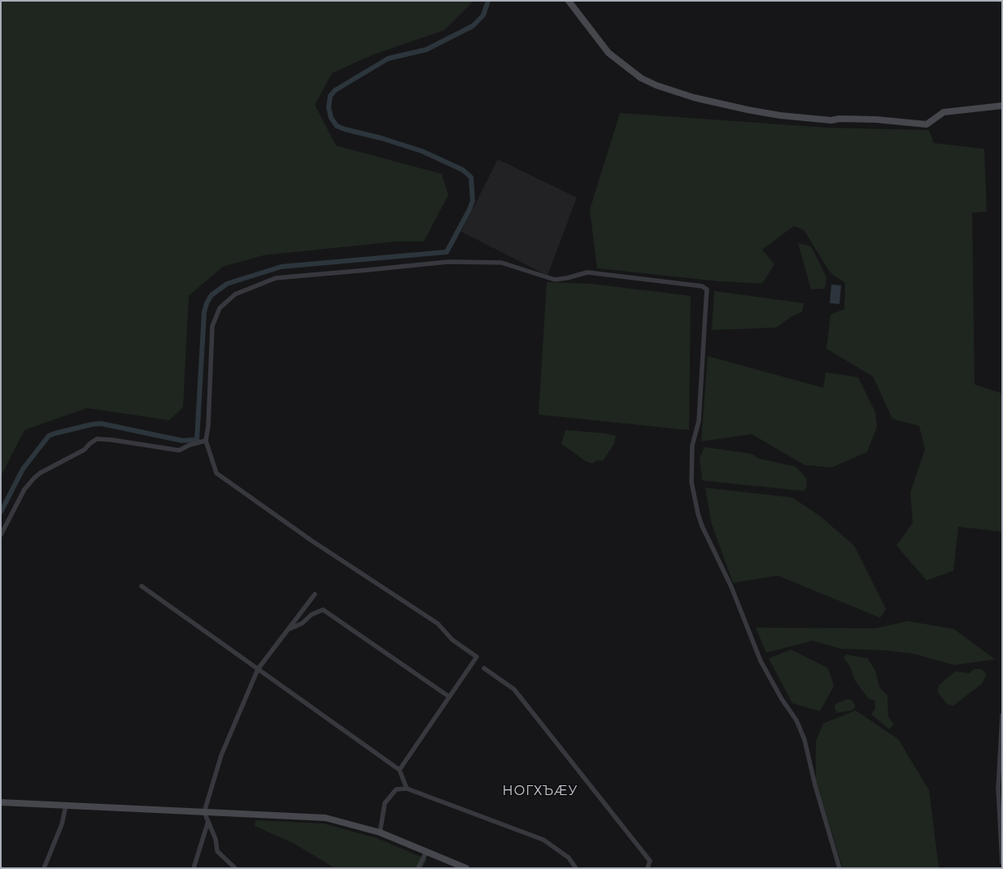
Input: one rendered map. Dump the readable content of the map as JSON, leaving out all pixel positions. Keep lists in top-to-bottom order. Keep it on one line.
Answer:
{"districts":["НОГХЪÆУ"]}
